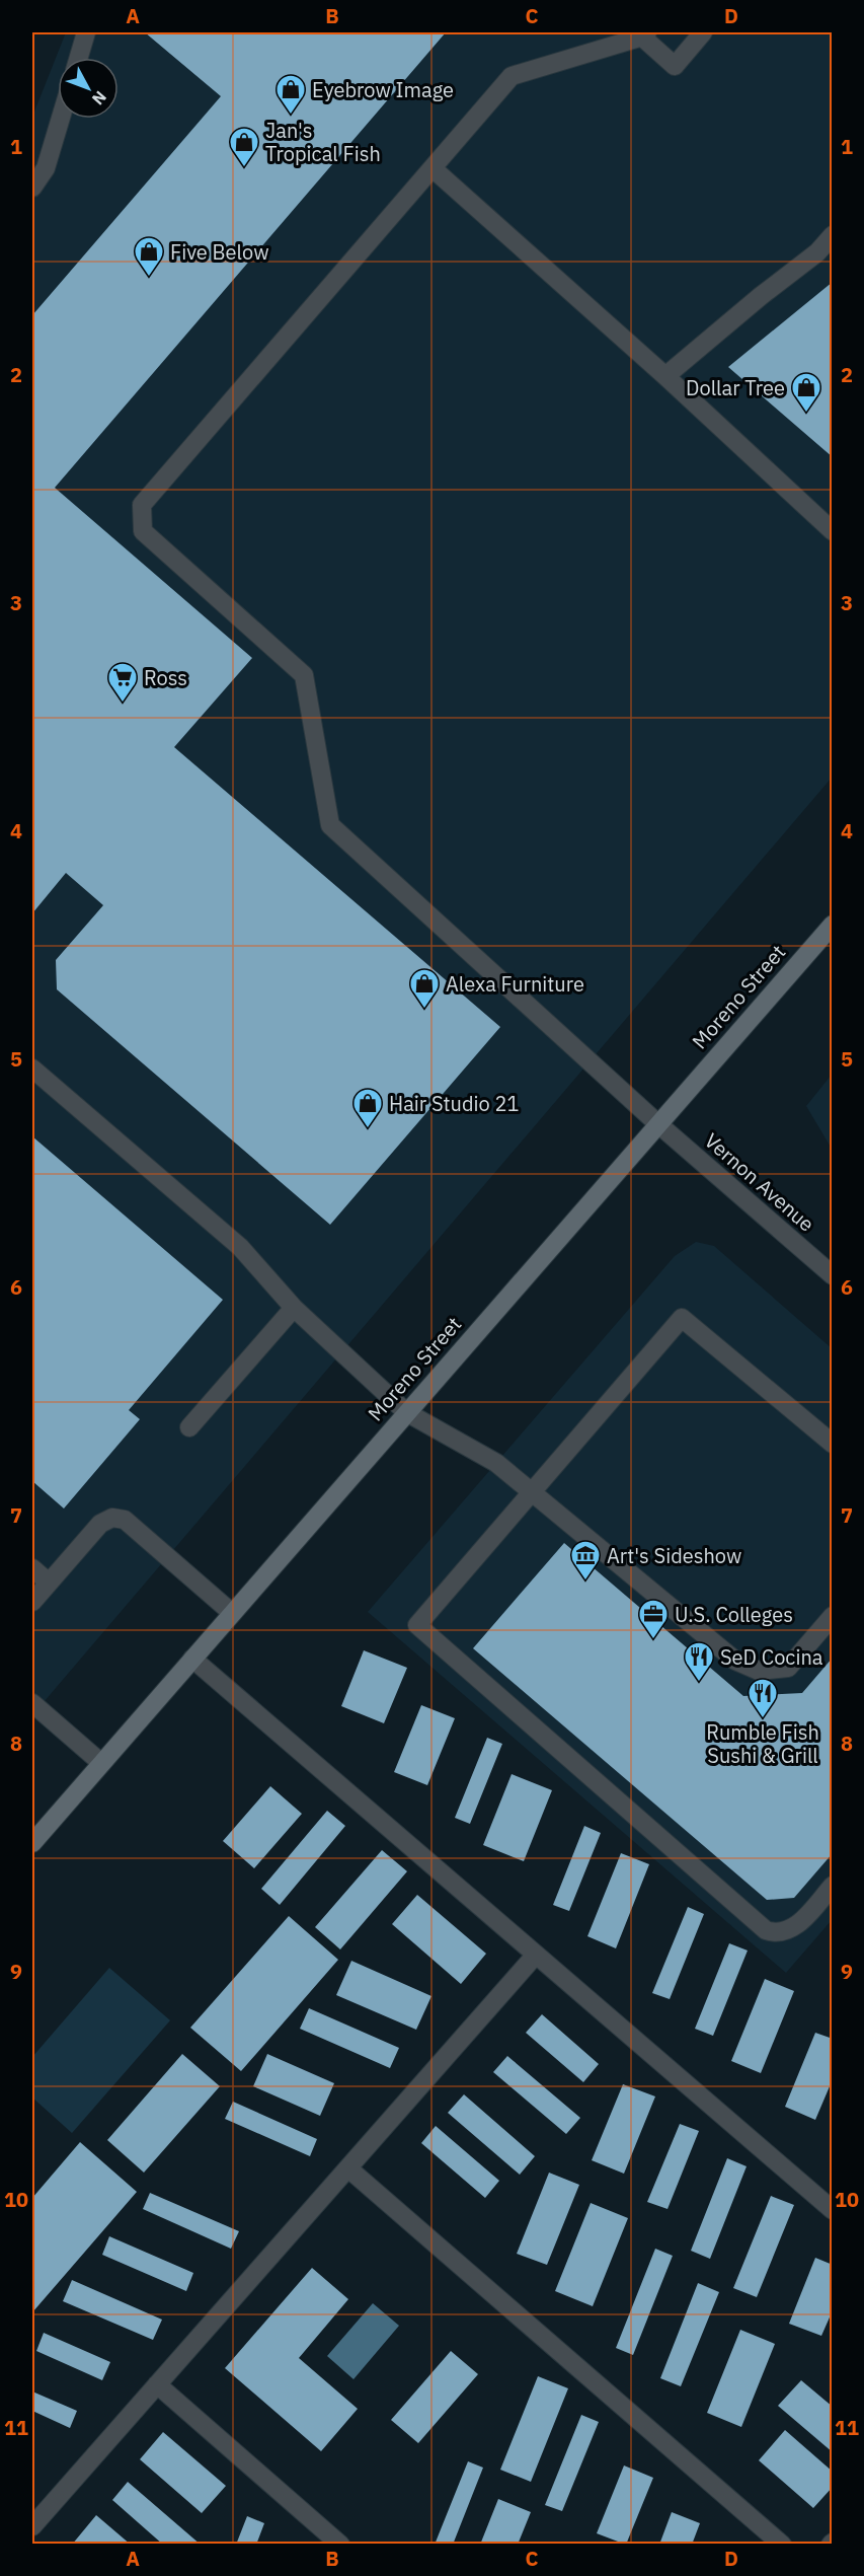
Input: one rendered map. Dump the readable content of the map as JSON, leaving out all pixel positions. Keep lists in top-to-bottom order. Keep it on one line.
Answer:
{"streets":{"street":["Moreno Street","Vernon Avenue"]},"crossings":[["Moreno Street","Vernon Avenue"]],"places":{"shop":["Eyebrow Image","Jan's Tropical Fish","Five Below","Dollar Tree","Alexa Furniture","Hair Studio 21"],"supermarket":["Ross"],"museum":["Art's Sideshow"],"office":["U.S. Colleges"],"restaurant":["SeD Cocina","Rumble Fish Sushi & Grill"]},"north":"bottom right","grid":{"columns":["A","B","C","D"],"rows":["1","2","3","4","5","6","7","8","9","10","11"]}}
